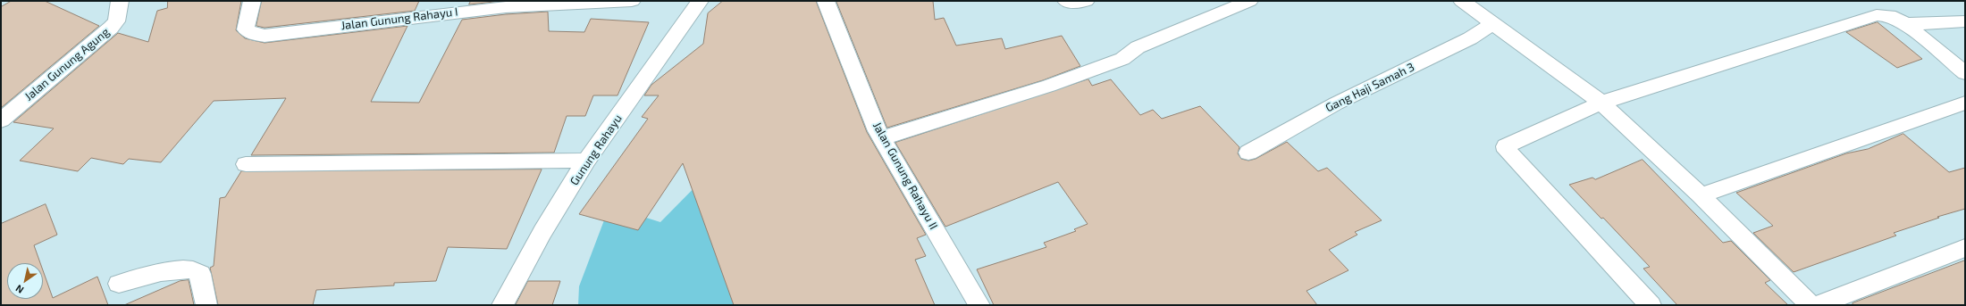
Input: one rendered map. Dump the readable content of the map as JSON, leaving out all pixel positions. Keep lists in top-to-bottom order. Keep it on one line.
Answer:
{"streets":{"street":["Jalan Gunung Rahayu I","Jalan Gunung Agung","Gang Haji Samah 3","Gunung Rahayu","Jalan Gunung Rahayu II"]},"north":"bottom left"}
